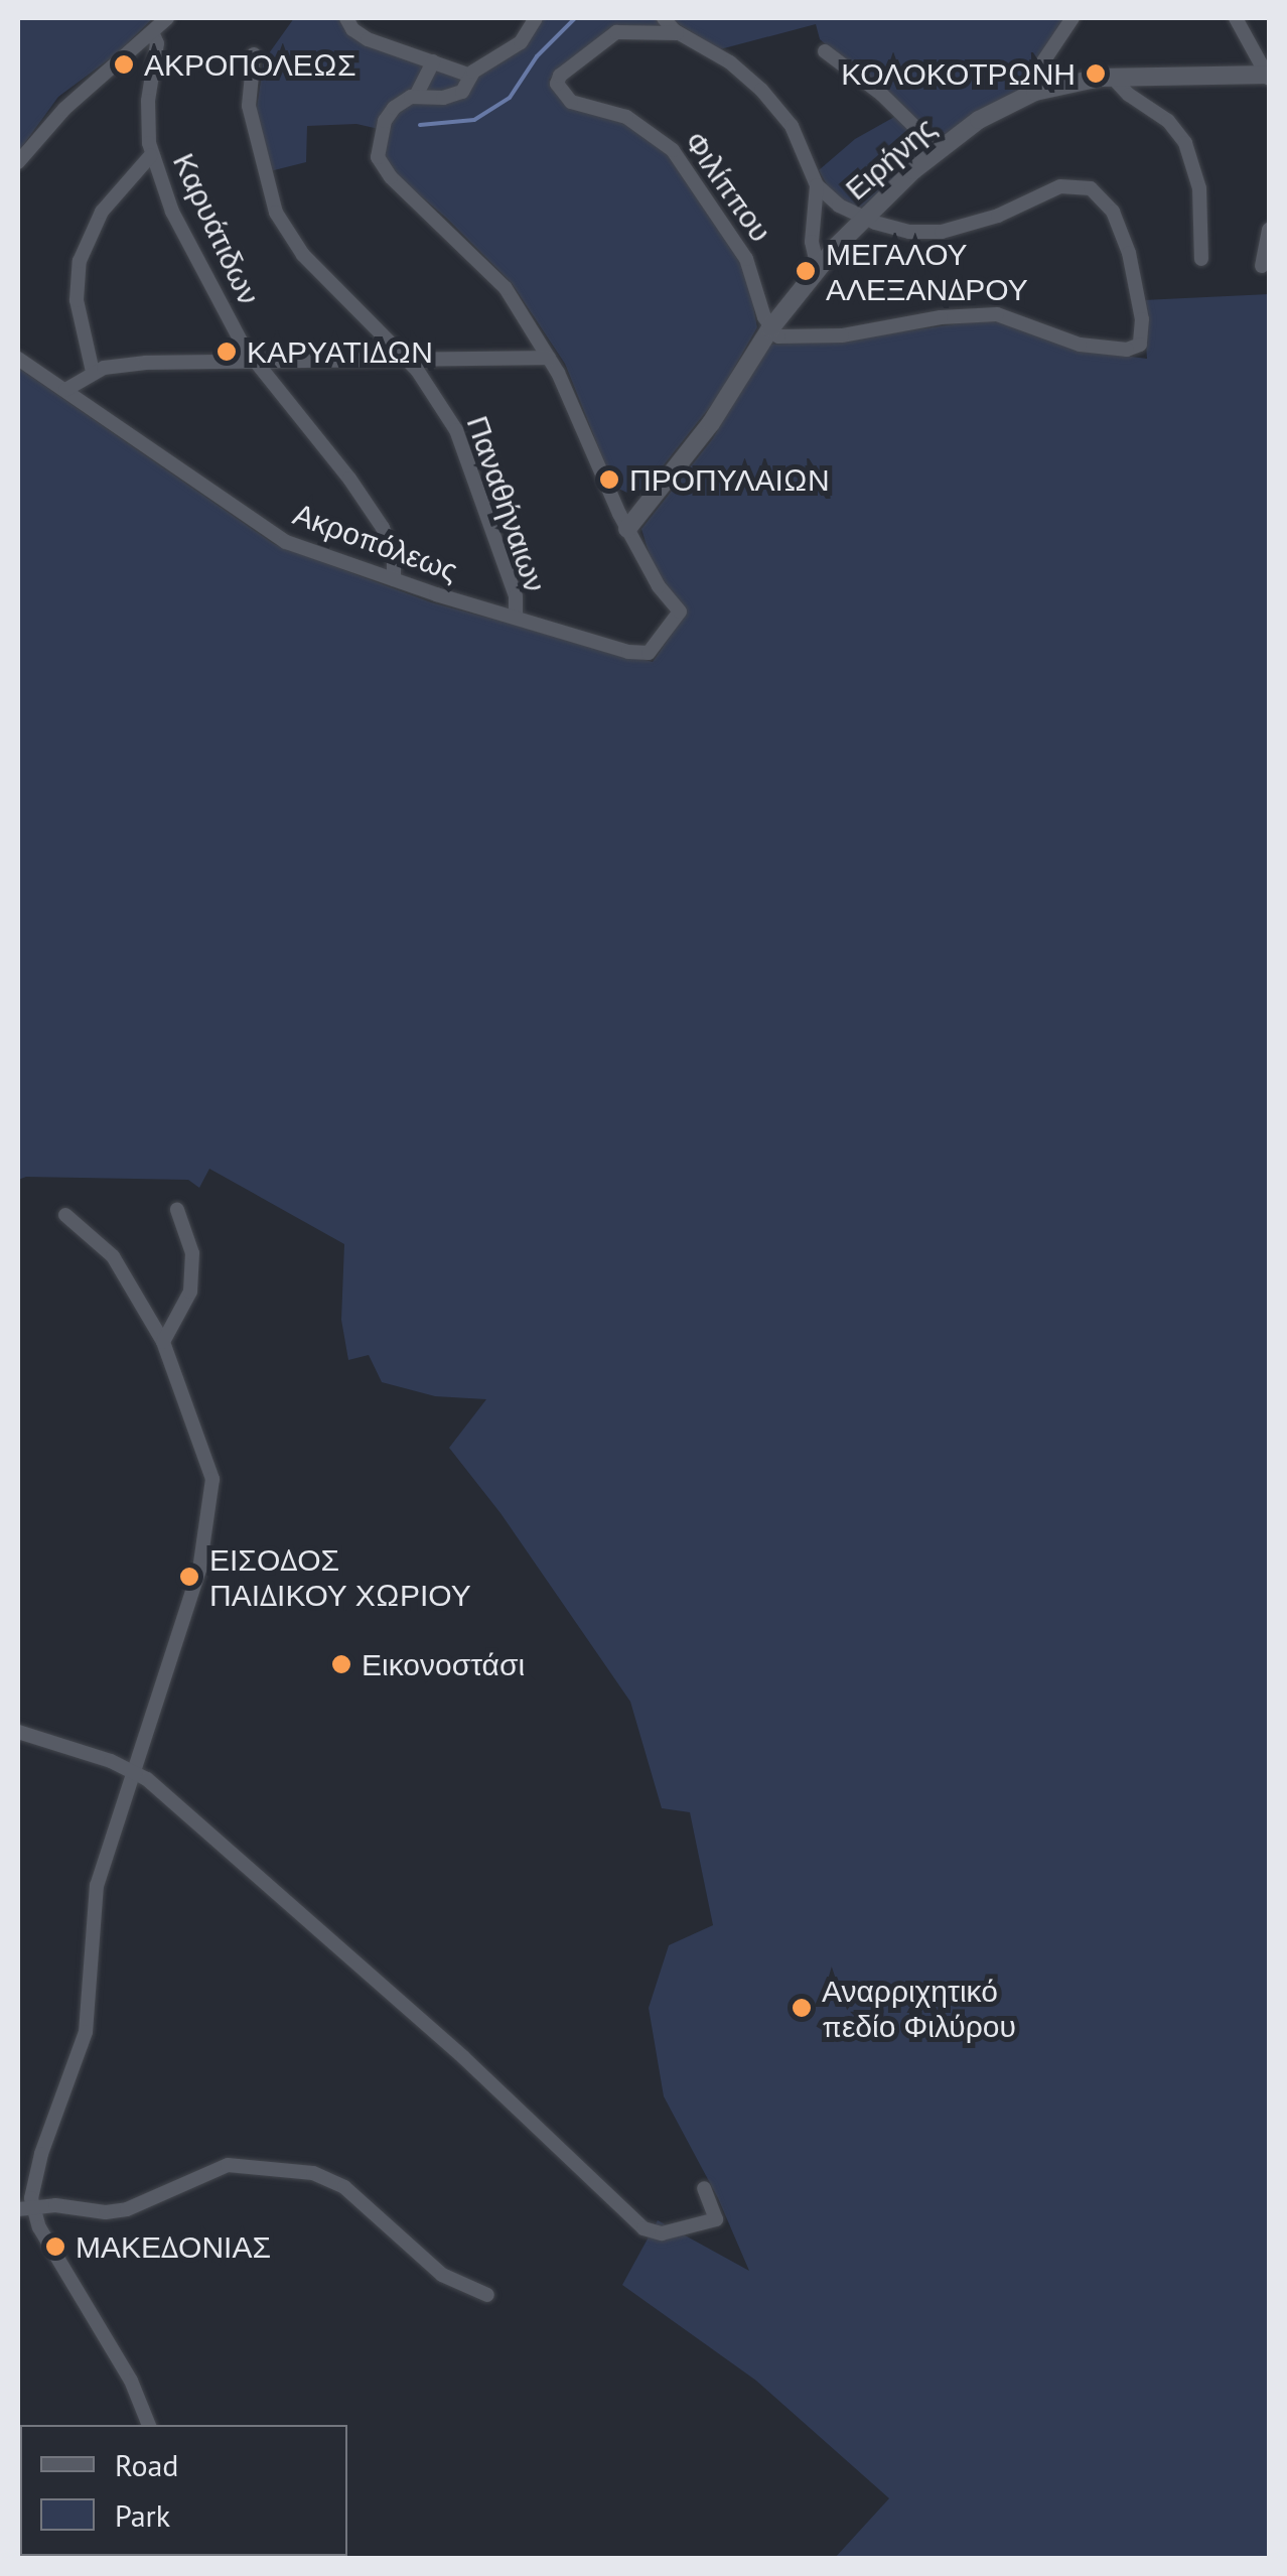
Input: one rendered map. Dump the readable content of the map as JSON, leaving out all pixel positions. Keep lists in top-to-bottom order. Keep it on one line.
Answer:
{"streets":{"street":["Ειρήνης","Φιλίππου","Καρυάτιδων","Παναθήναιων","Ακροπόλεως"]},"crossings":[["Ειρήνης","Φιλίππου"],["Ειρήνης","Ακροπόλεως"],["Καρυάτιδων","Ακροπόλεως"],["Παναθήναιων","Ακροπόλεως"]],"places":["ΑΚΡΟΠΟΛΕΩΣ","ΚΟΛΟΚΟΤΡΩΝΗ","ΜΕΓΑΛΟΥ ΑΛΕΞΑΝΔΡΟΥ","ΚΑΡΥΑΤΙΔΩΝ","ΠΡΟΠΥΛΑΙΩΝ","ΕΙΣΟΔΟΣ ΠΑΙΔΙΚΟΥ ΧΩΡΙΟΥ","Εικονοστάσι","Αναρριχητικό πεδίο Φιλύρου","ΜΑΚΕΔΟΝΙΑΣ"],"legend":["Road","Park"]}
